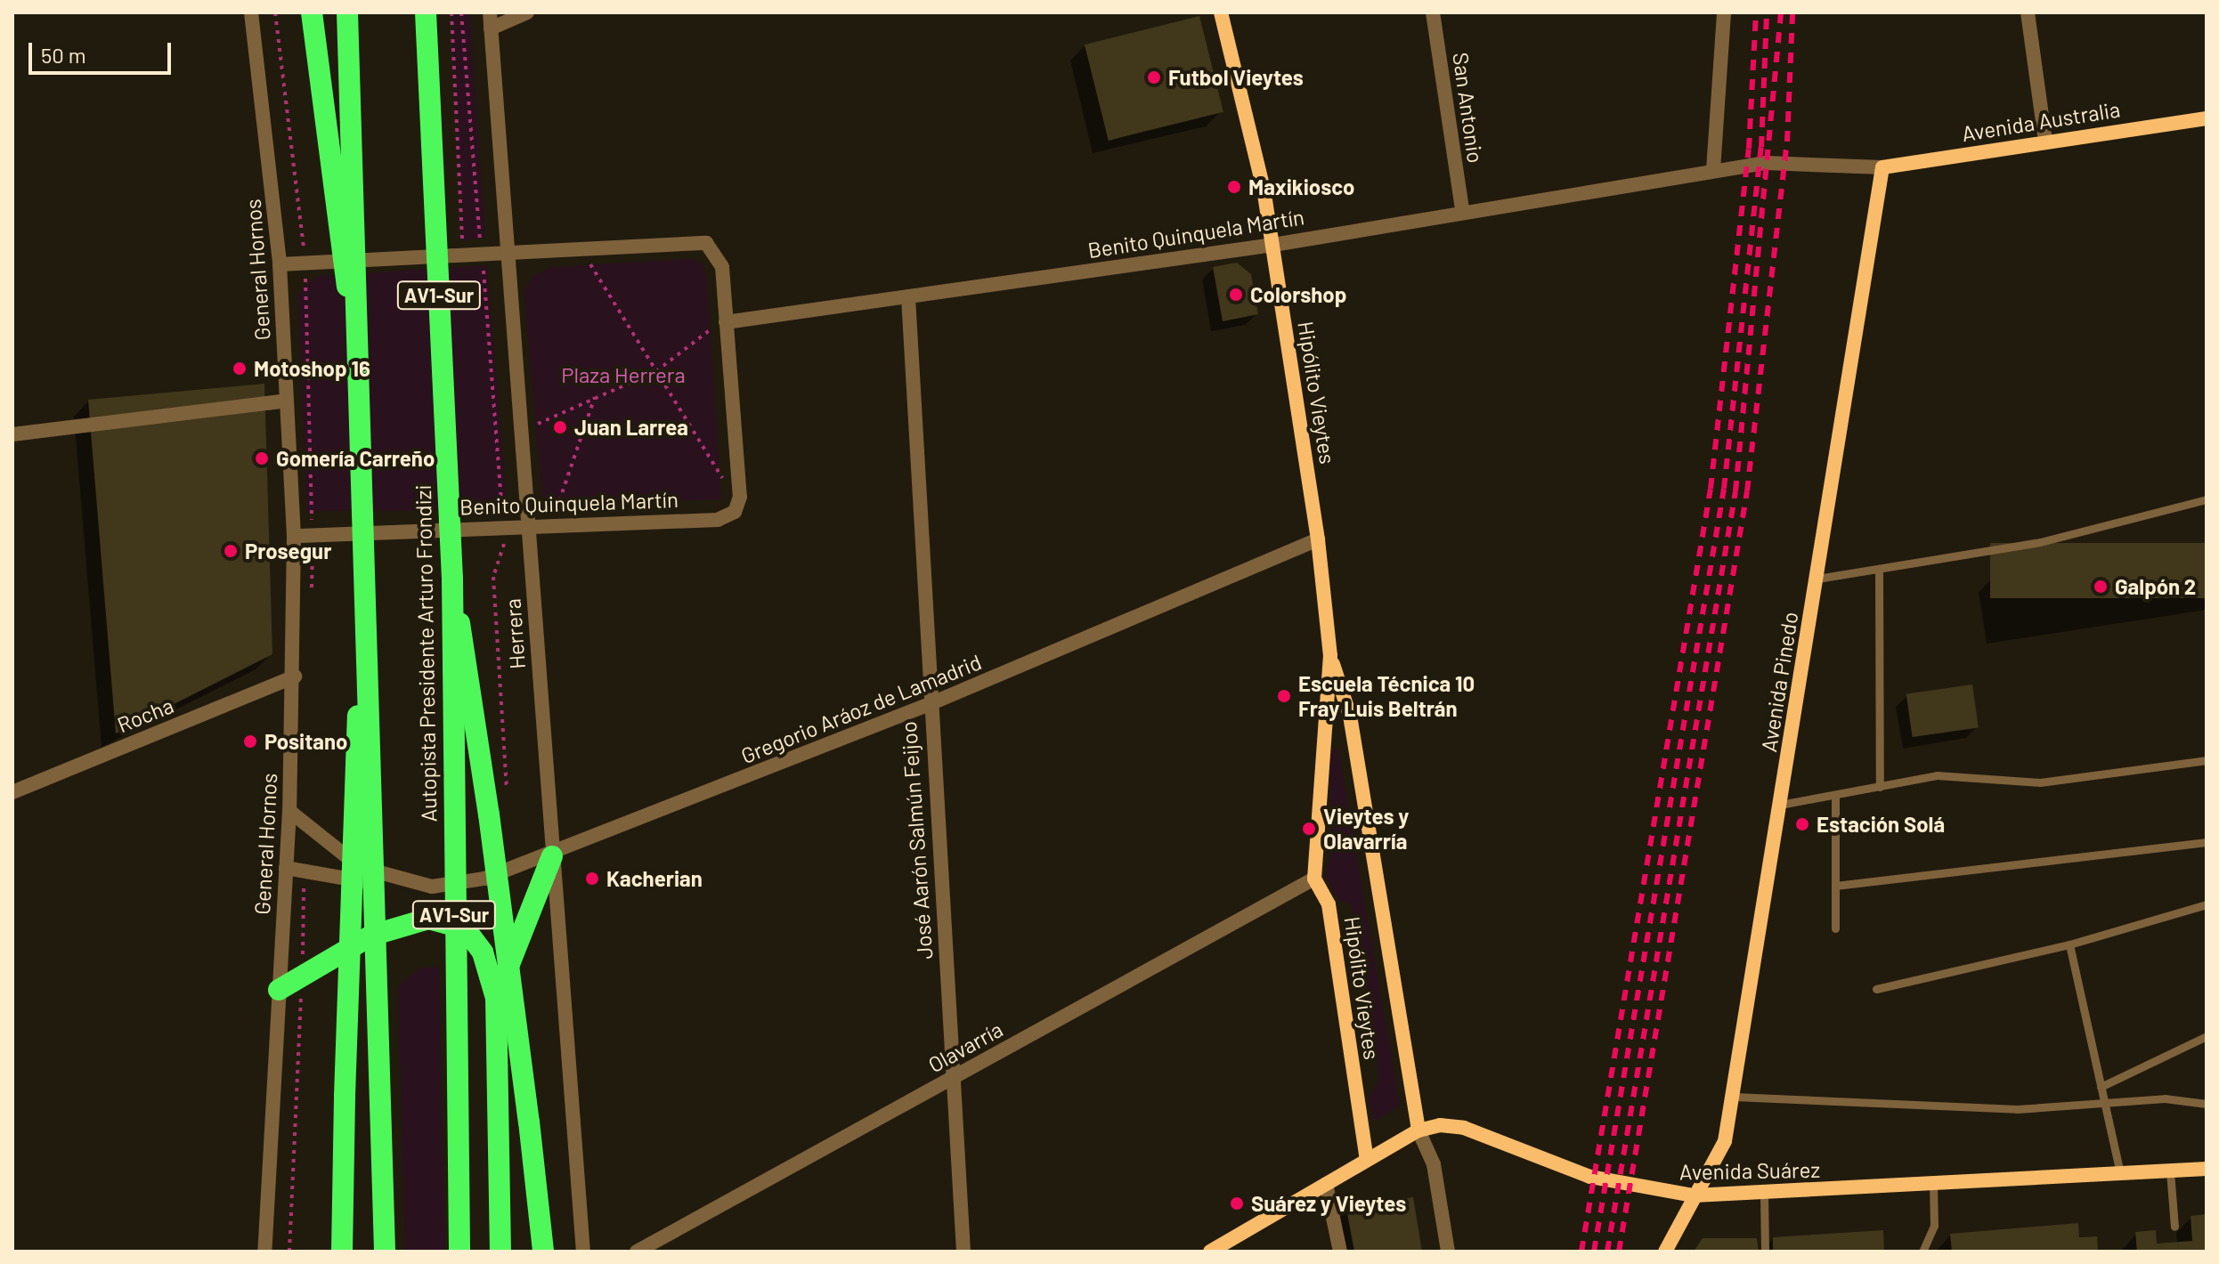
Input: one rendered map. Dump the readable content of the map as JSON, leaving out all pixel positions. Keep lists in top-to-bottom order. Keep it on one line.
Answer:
{"streets":{"highway":["AV1-Sur","Autopista Presidente Arturo Frondizi"],"main road":["Avenida Australia","Hipólito Vieytes","Avenida Pinedo","Avenida Suárez"],"street":["San Antonio","Benito Quinquela Martín","General Hornos","Herrera","Gregorio Aráoz de Lamadrid","Rocha","José Aarón Salmún Feijoo","Olavarría"]},"crossings":[["San Antonio","Benito Quinquela Martín"],["Avenida Australia","Benito Quinquela Martín"],["Avenida Australia","Avenida Pinedo"],["Benito Quinquela Martín","General Hornos"],["Benito Quinquela Martín","Hipólito Vieytes"],["Benito Quinquela Martín","Herrera"],["Benito Quinquela Martín","Avenida Pinedo"],["Benito Quinquela Martín","José Aarón Salmún Feijoo"],["General Hornos","Gregorio Aráoz de Lamadrid"],["General Hornos","Rocha"],["Hipólito Vieytes","Gregorio Aráoz de Lamadrid"],["Hipólito Vieytes","Olavarría"],["Hipólito Vieytes","Avenida Suárez"],["Herrera","Gregorio Aráoz de Lamadrid"],["Avenida Pinedo","Avenida Suárez"],["Gregorio Aráoz de Lamadrid","José Aarón Salmún Feijoo"],["José Aarón Salmún Feijoo","Olavarría"]],"parks":["Plaza Herrera"],"places":["Futbol Vieytes","Maxikiosco","Colorshop","Motoshop 16","Juan Larrea","Gomería Carreño","Prosegur","Galpón 2","Escuela Técnica 10 Fray Luis Beltrán","Positano","Estación Solá","Vieytes y Olavarría","Kacherian","Suárez y Vieytes"],"scale_bar":"50 m"}
